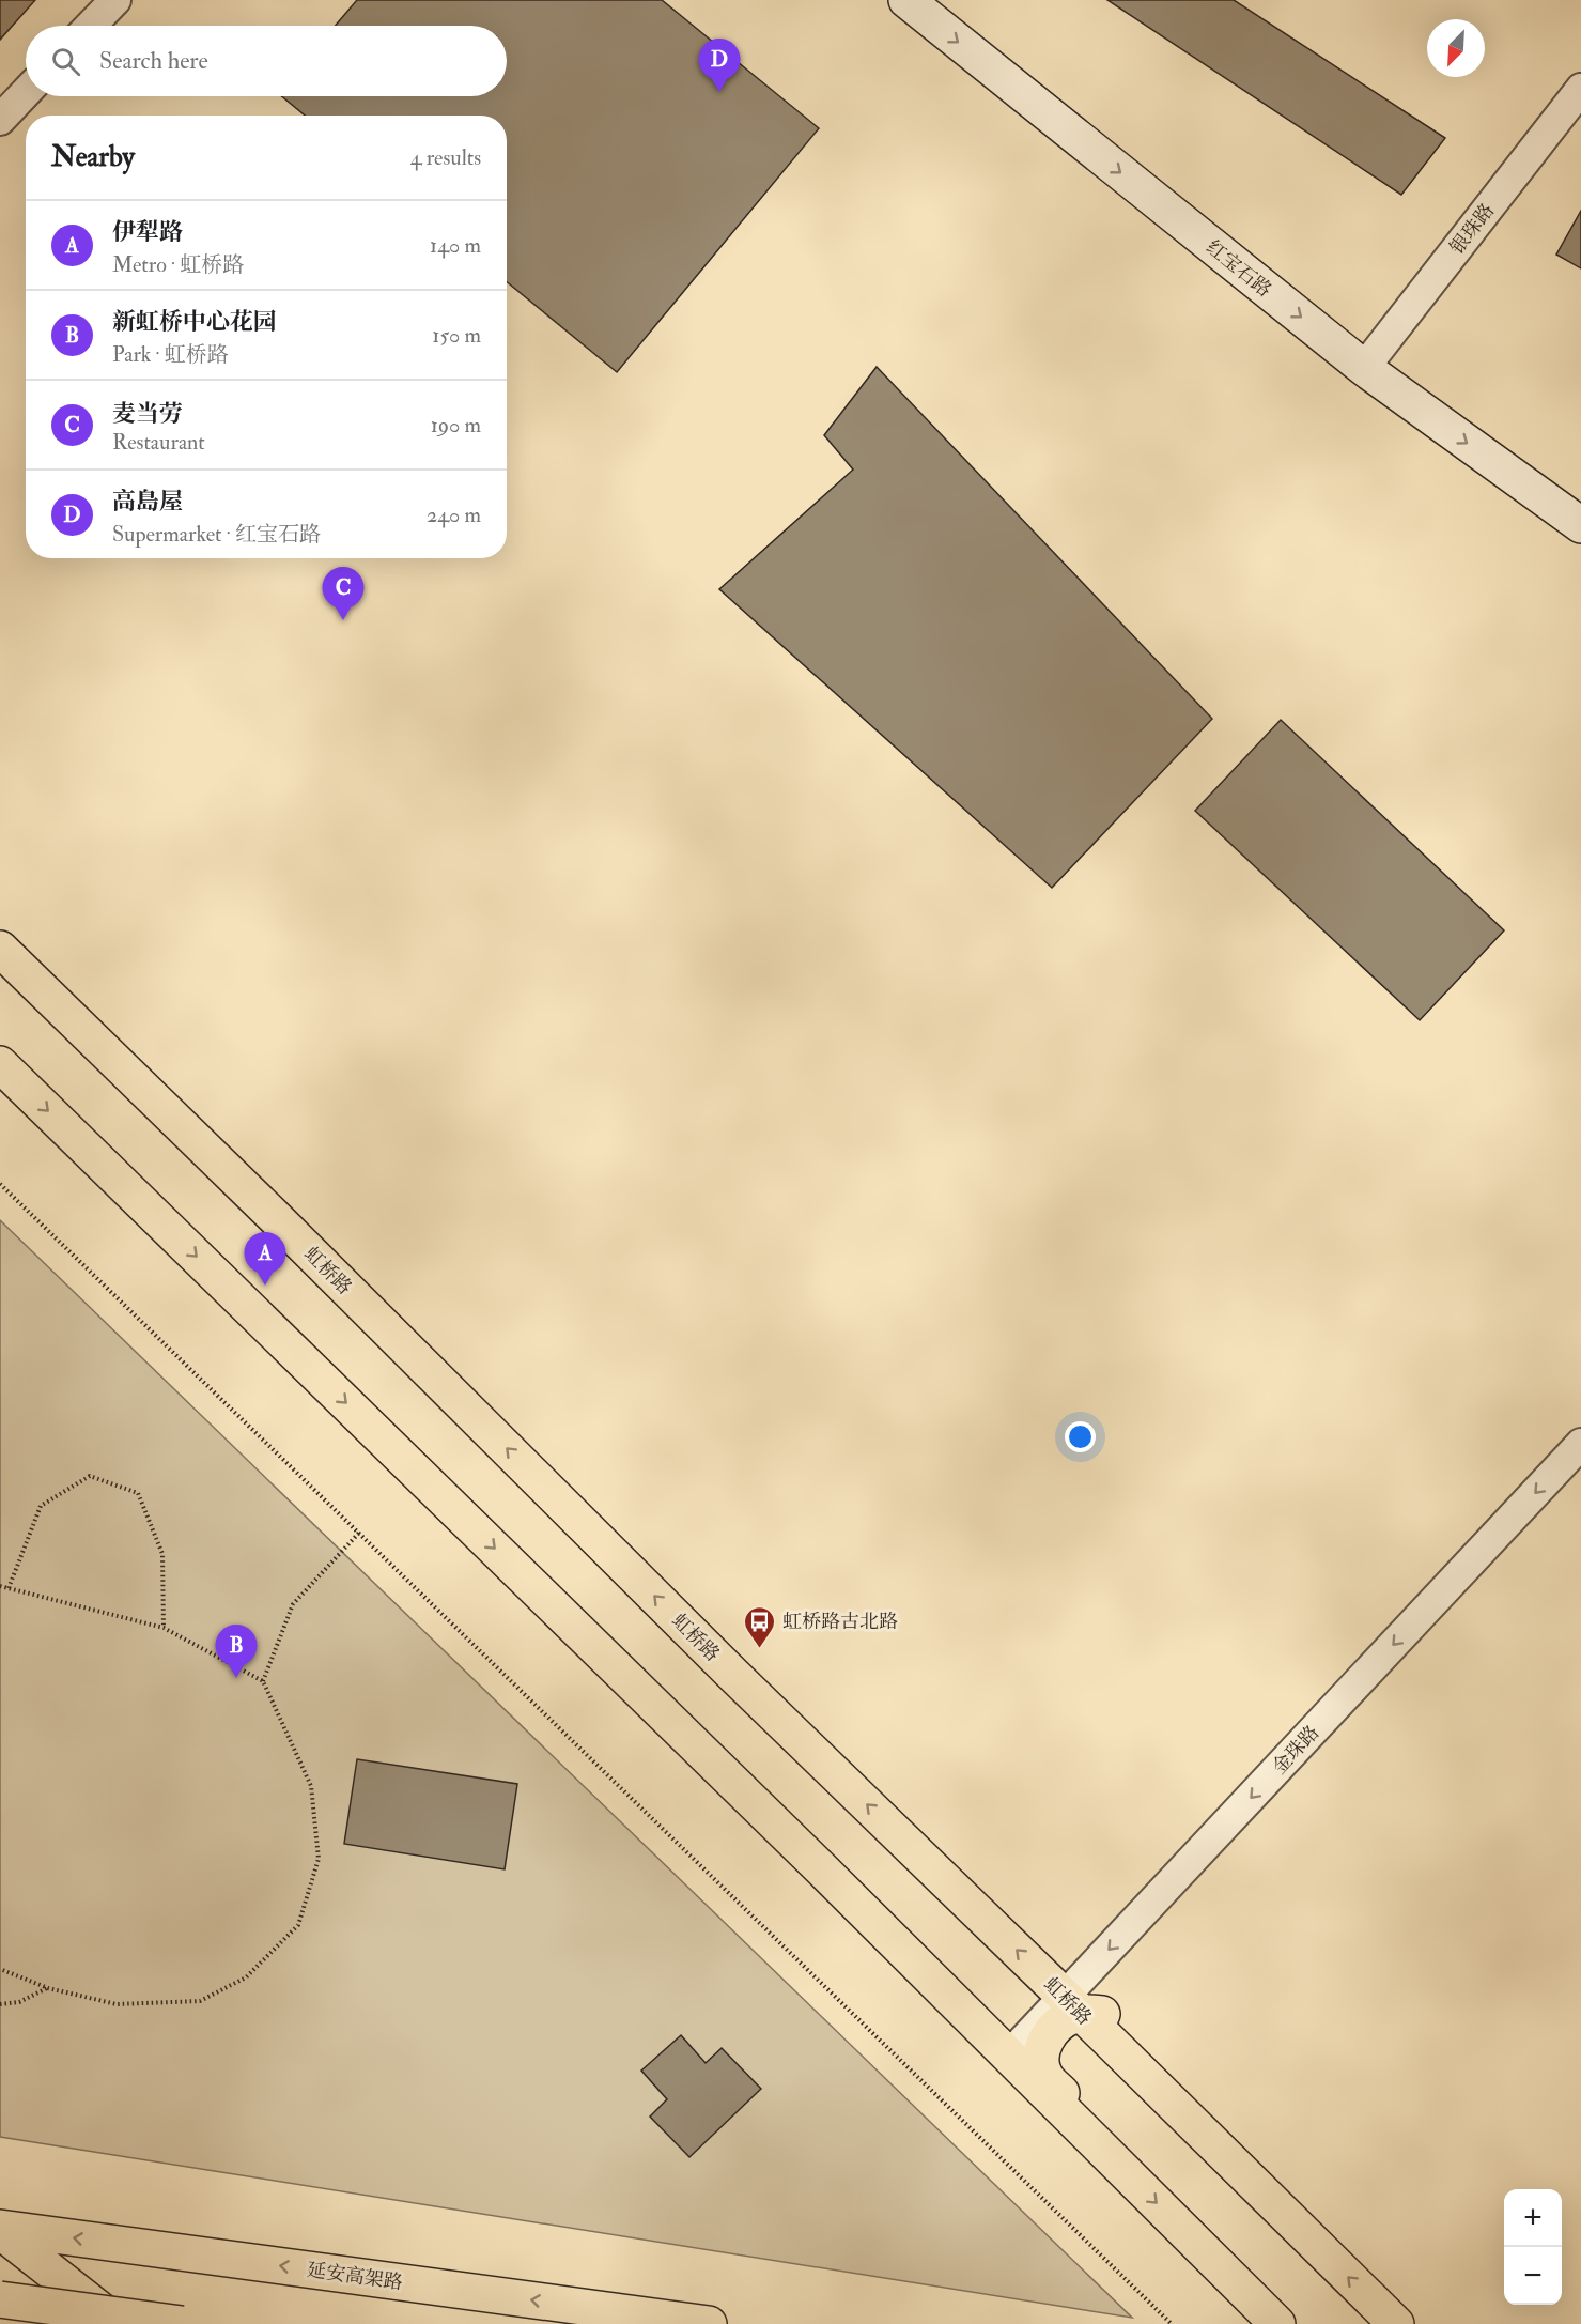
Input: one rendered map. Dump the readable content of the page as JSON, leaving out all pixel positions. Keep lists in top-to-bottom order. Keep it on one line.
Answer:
{"streets":{"main road":["虹桥路","延安高架路"],"street":["银珠路","红宝石路","金珠路"]},"crossings":[["银珠路","红宝石路"],["虹桥路","金珠路"]],"one_way":["红宝石路","金珠路","延安高架路"],"places":{"bus stop":["虹桥路古北路"]},"north":"bottom left","page":{"search":"Search here","pins":["D","C","A","B"],"heading":["Nearby","4 results"],"list":[{"mark":"A","name":"伊犁路","note":"Metro · 虹桥路","value":"140 m"},{"mark":"B","name":"新虹桥中心花园","note":"Park · 虹桥路","value":"150 m"},{"mark":"C","name":"麦当劳","note":"Restaurant","value":"190 m"},{"mark":"D","name":"高島屋","note":"Supermarket · 红宝石路","value":"240 m"}],"map_buttons":["+","−"]}}
